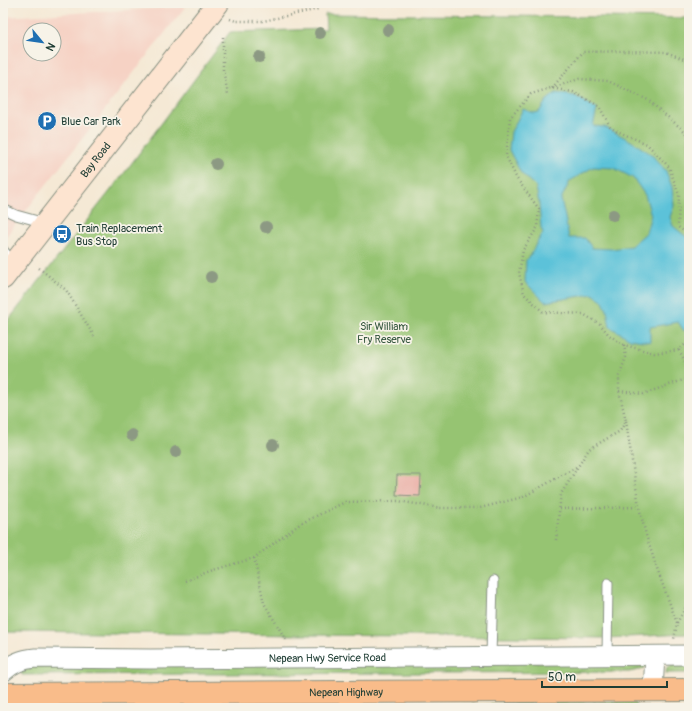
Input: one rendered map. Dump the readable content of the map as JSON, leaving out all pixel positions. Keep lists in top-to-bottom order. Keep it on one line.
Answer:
{"streets":{"highway":["Nepean Highway"],"main road":["Bay Road"],"street":["Nepean Hwy Service Road"]},"parks":["Sir William Fry Reserve"],"places":{"parking":["Blue Car Park"],"bus stop":["Train Replacement Bus Stop"]},"scale_bar":"50 m","north":"bottom right"}
